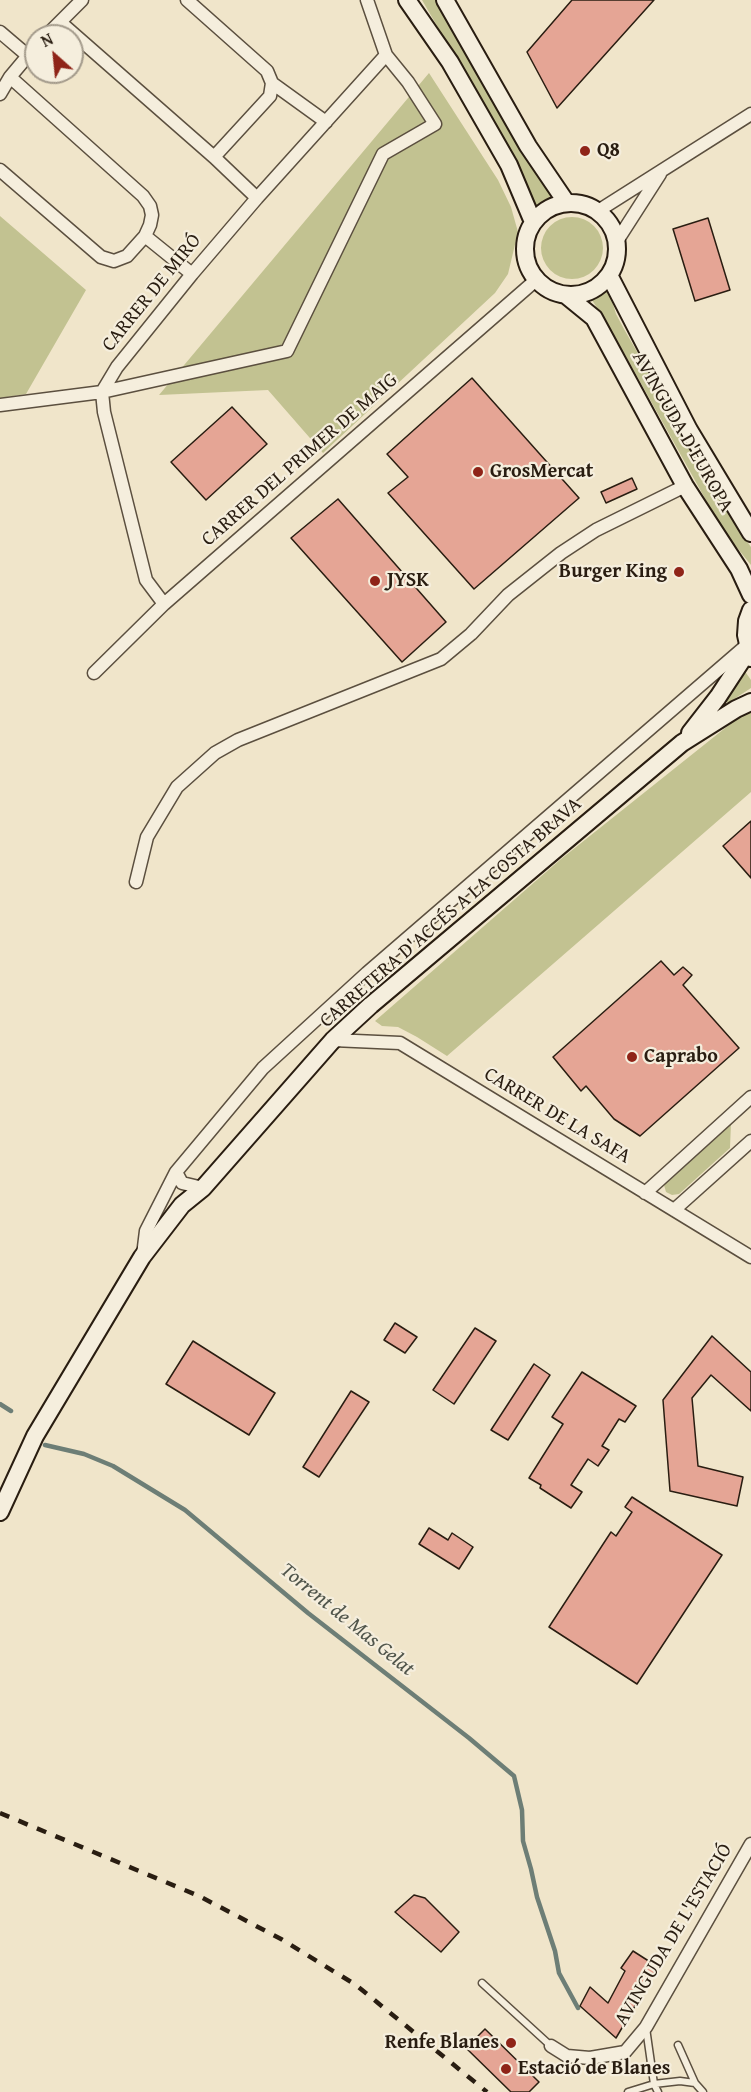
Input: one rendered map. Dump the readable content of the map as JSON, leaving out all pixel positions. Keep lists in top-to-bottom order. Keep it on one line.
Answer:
{"streets":{"street":["CARRER DE MIRÓ","AVINGUDA D'EUROPA","CARRER DEL PRIMER DE MAIG","CARRETERA D'ACCÉS A LA COSTA BRAVA","CARRER DE LA SAFA","AVINGUDA DE L'ESTACIÓ"]},"crossings":[["AVINGUDA D'EUROPA","CARRER DEL PRIMER DE MAIG"],["CARRETERA D'ACCÉS A LA COSTA BRAVA","CARRER DE LA SAFA"]],"water":["Torrent de Mas Gelat"],"places":["Q8","GrosMercat","Burger King","JYSK","Caprabo","Renfe Blanes","Estació de Blanes"],"north":"top left"}
